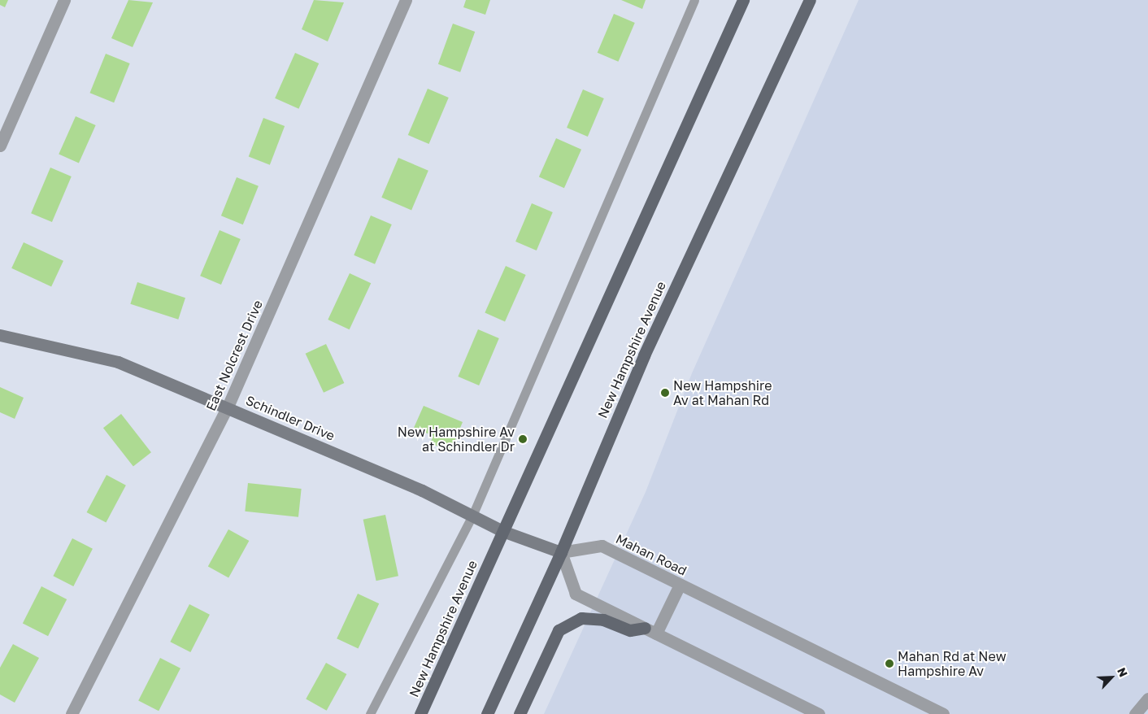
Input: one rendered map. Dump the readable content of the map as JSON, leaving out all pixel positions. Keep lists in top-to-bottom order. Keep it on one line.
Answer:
{"streets":{"main road":["New Hampshire Avenue"],"street":["East Nolcrest Drive","Schindler Drive","Mahan Road"]},"crossings":[["New Hampshire Avenue","Schindler Drive"],["New Hampshire Avenue","Mahan Road"],["East Nolcrest Drive","Schindler Drive"],["Schindler Drive","Mahan Road"]],"places":["New Hampshire Av at Mahan Rd","New Hampshire Av at Schindler Dr","Mahan Rd at New Hampshire Av"],"north":"top right"}
